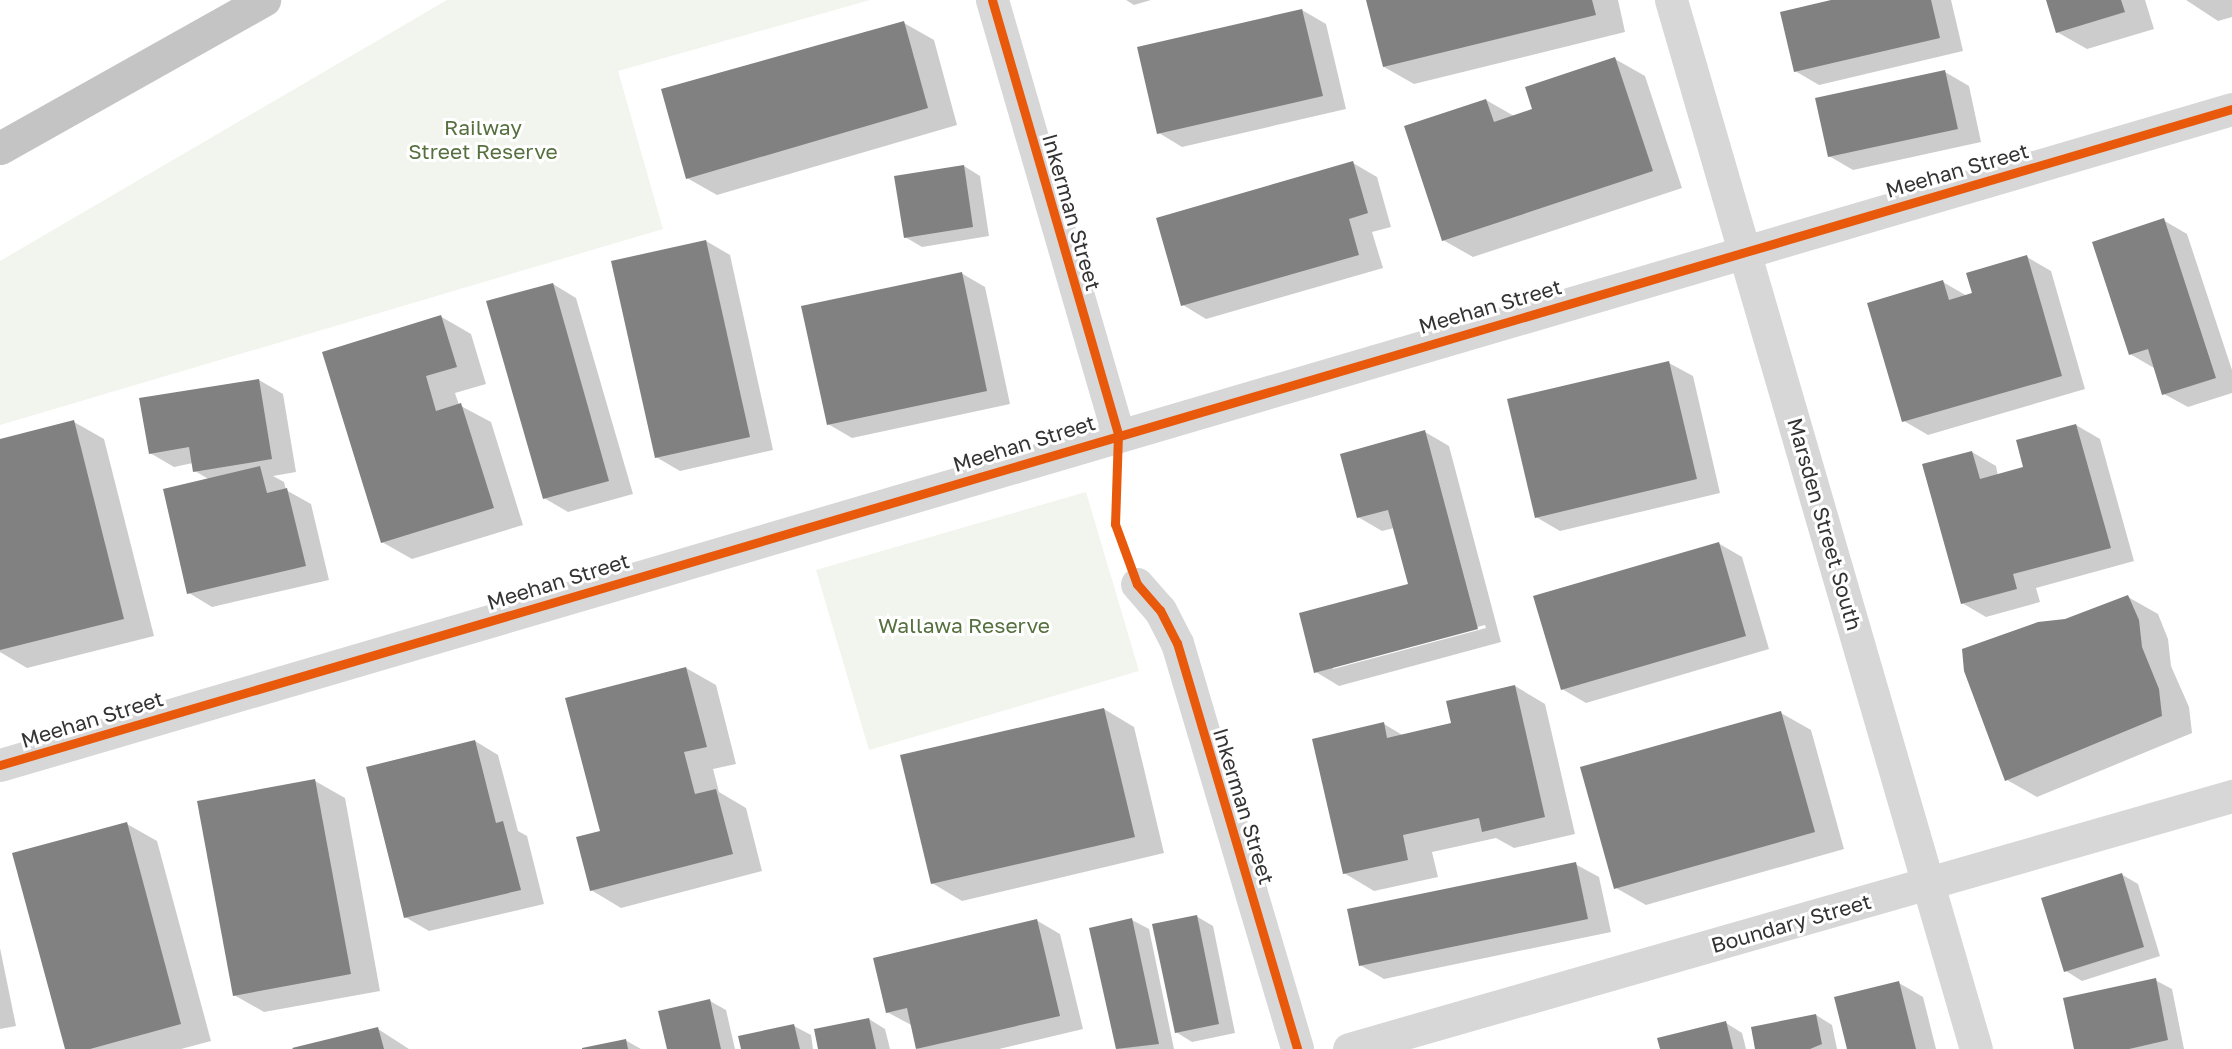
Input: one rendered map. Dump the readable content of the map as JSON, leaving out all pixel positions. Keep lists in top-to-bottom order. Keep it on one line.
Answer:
{"streets":{"street":["Meehan Street","Inkerman Street","Marsden Street South","Boundary Street"]},"crossings":[["Meehan Street","Inkerman Street"],["Meehan Street","Marsden Street South"],["Marsden Street South","Boundary Street"]],"parks":["Railway Street Reserve","Wallawa Reserve"]}
